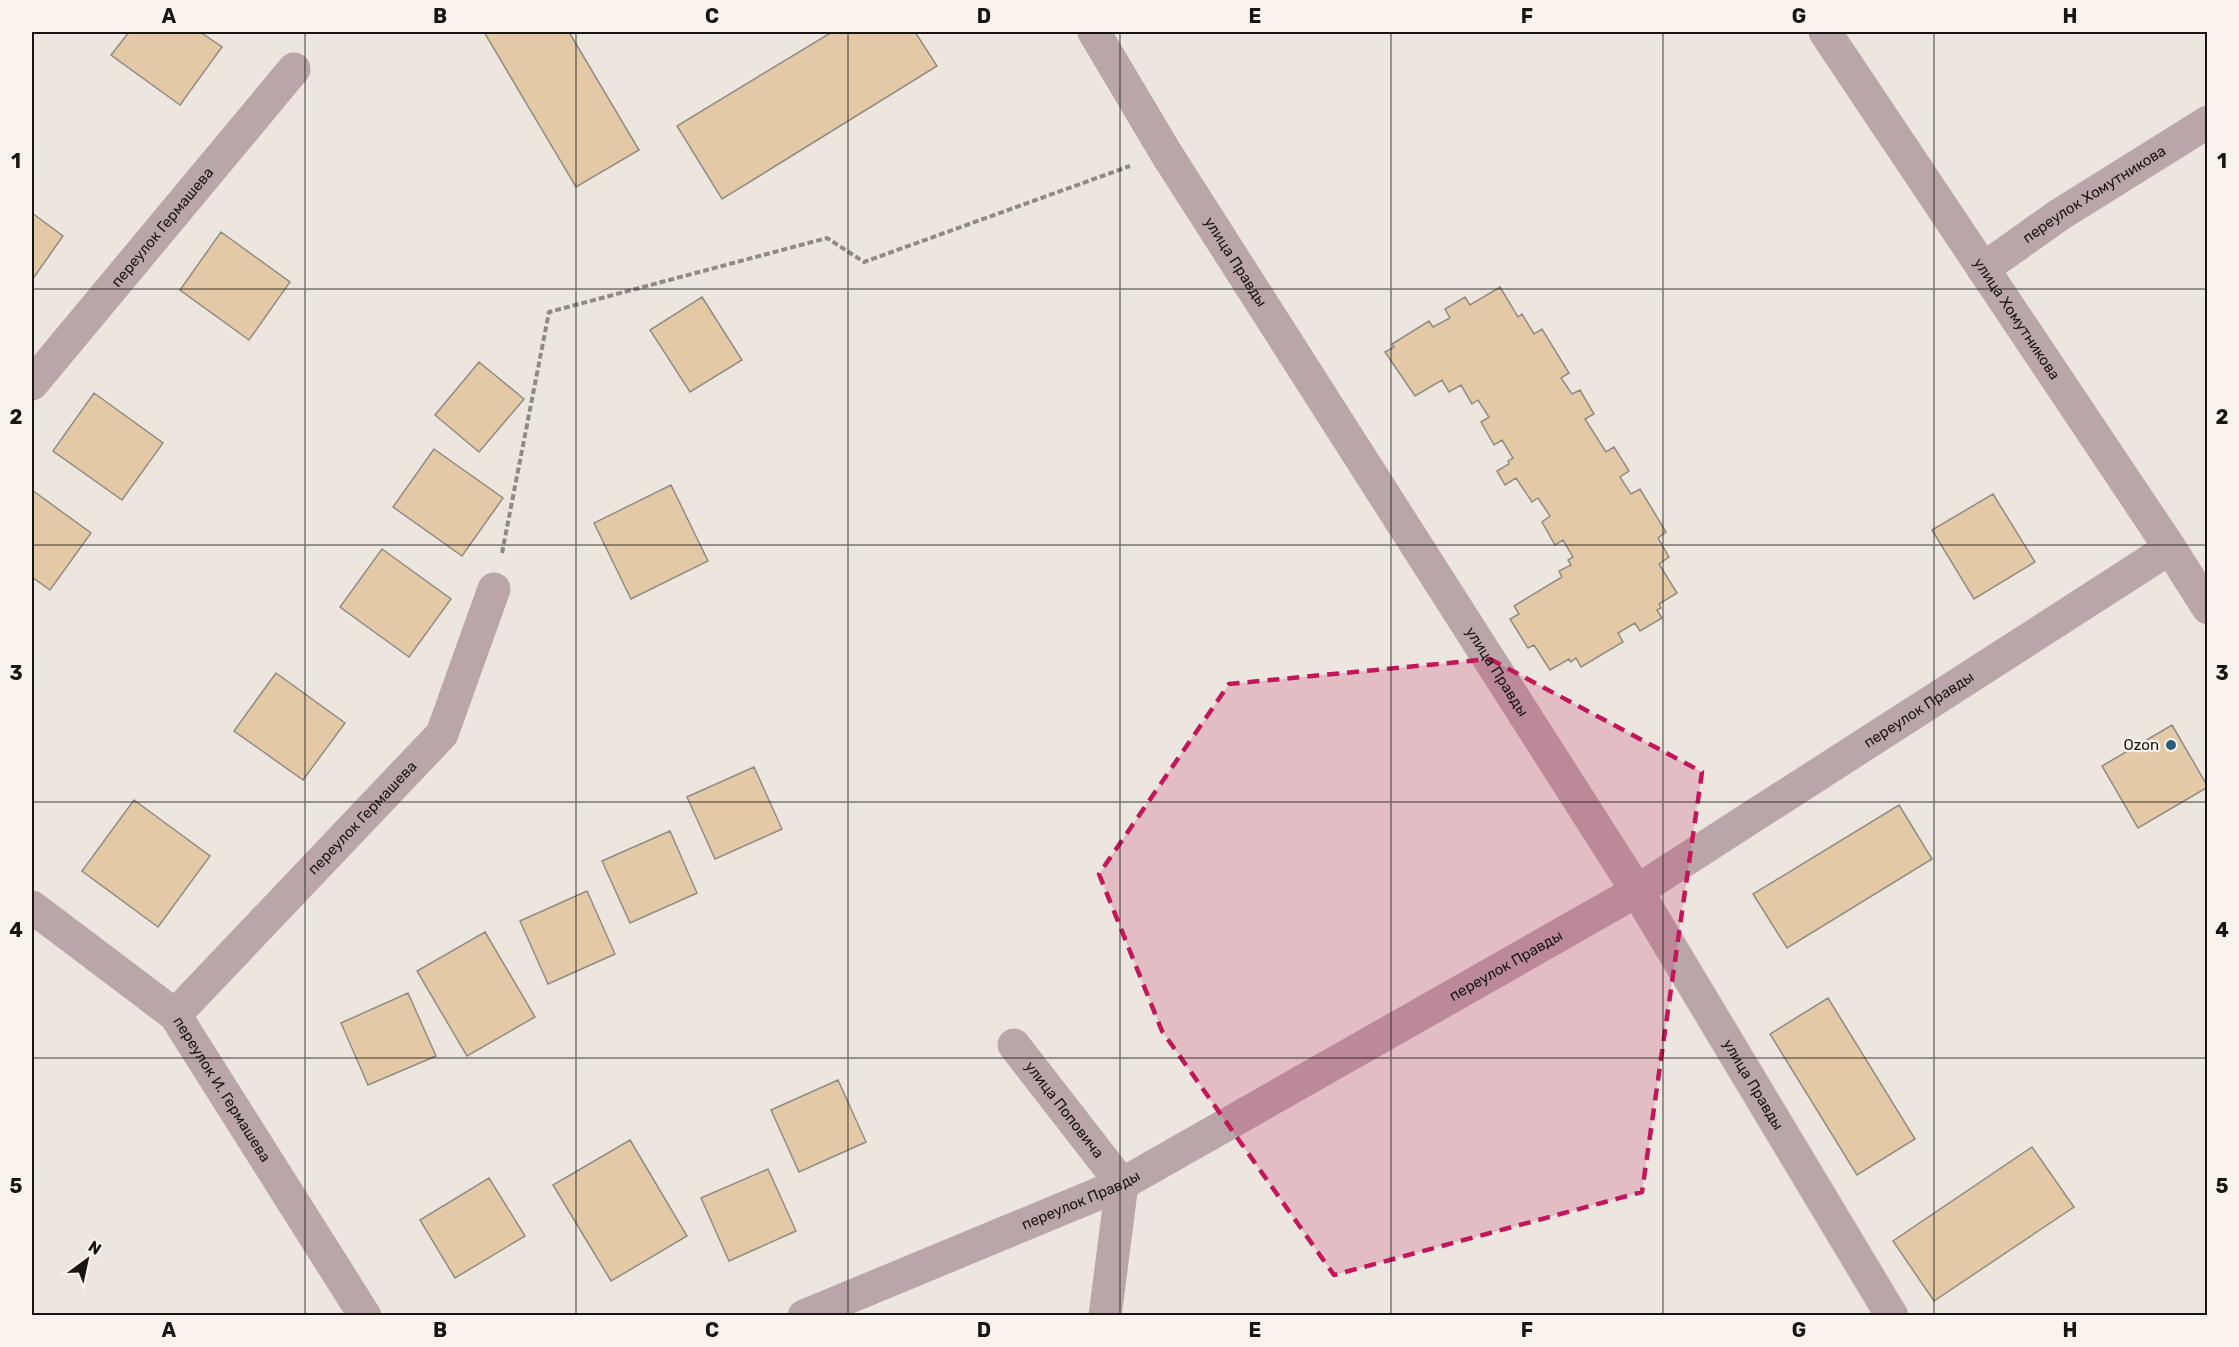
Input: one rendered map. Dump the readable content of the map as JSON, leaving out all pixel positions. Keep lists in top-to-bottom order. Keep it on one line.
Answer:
{"streets":{"street":["переулок Хомутникова","переулок Гермашева","улица Правды","улица Хомутникова","переулок Правды","переулок И. Гермашева","улица Поповича"]},"crossings":[["переулок Хомутникова","улица Хомутникова"],["переулок Гермашева","переулок И. Гермашева"],["улица Правды","переулок Правды"],["улица Хомутникова","переулок Правды"],["переулок Правды","улица Поповича"]],"places":["Ozon"],"north":"top right","grid":{"columns":["A","B","C","D","E","F","G","H"],"rows":["1","2","3","4","5"]}}
